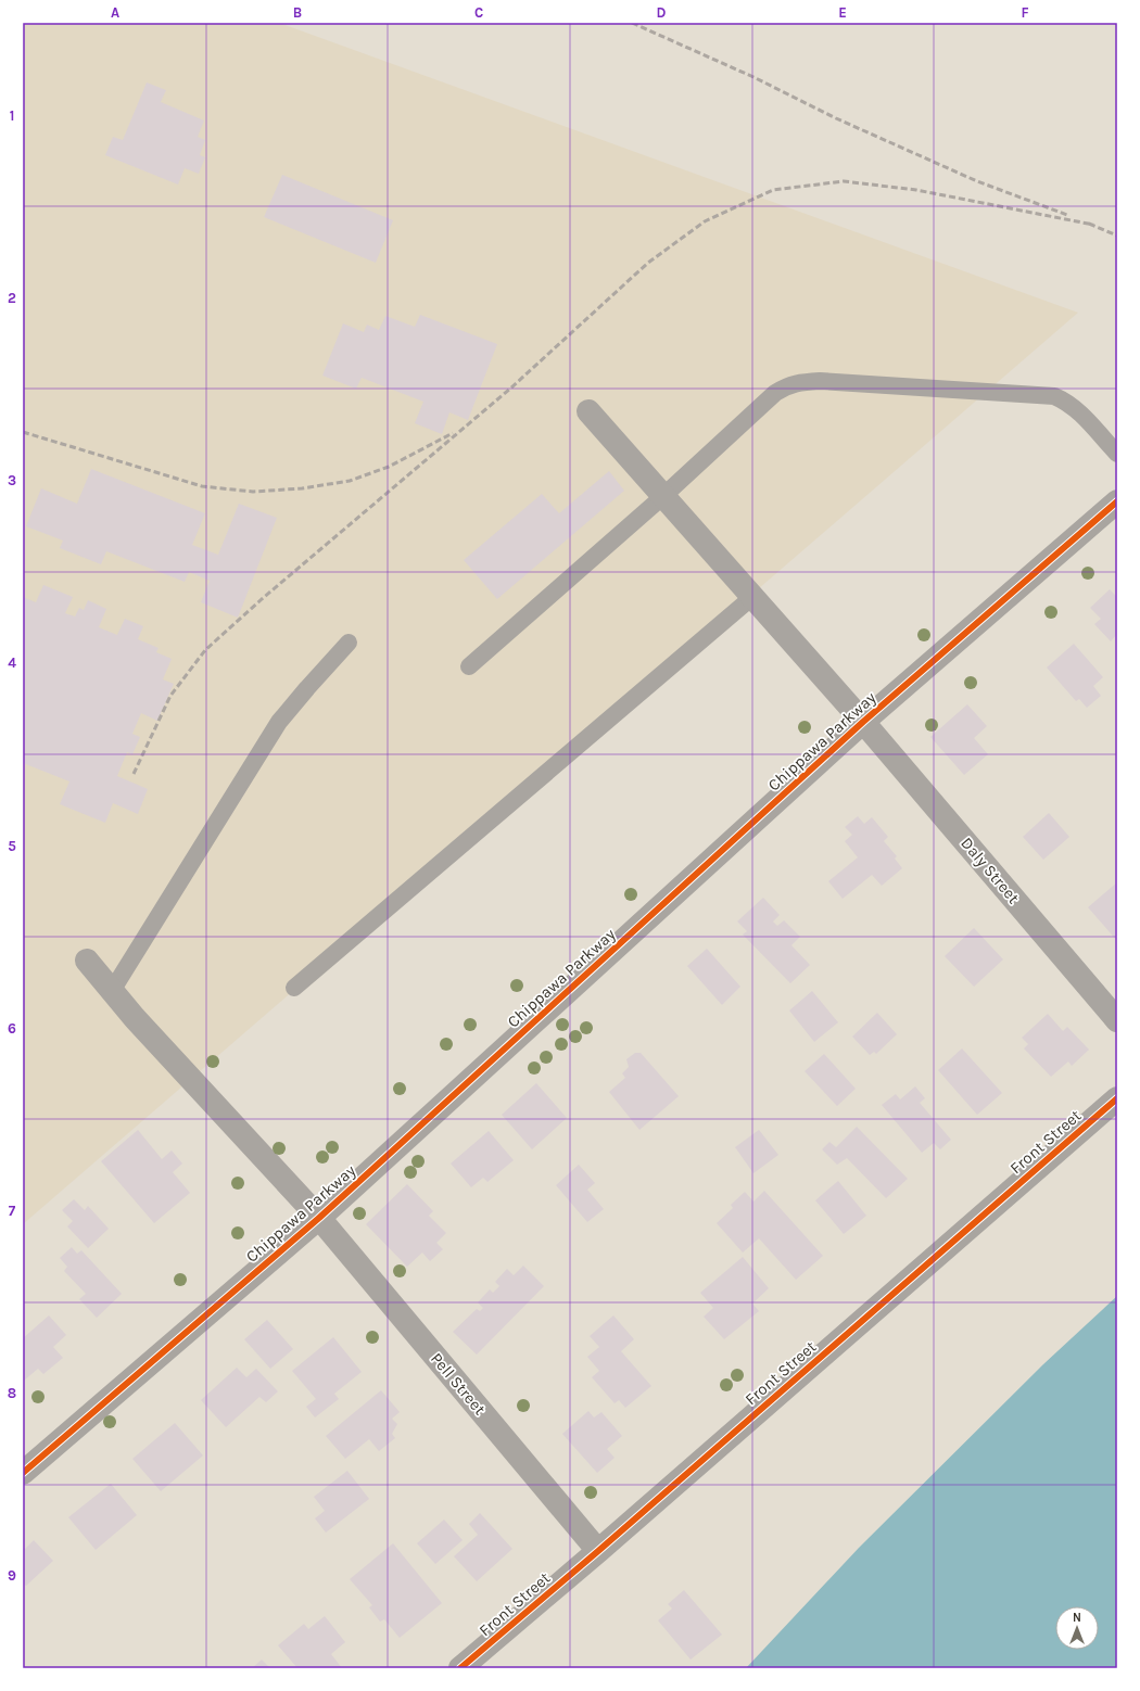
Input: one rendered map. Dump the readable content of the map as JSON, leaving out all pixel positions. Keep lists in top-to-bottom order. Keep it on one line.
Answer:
{"streets":{"street":["Chippawa Parkway","Daly Street","Front Street","Pell Street"]},"crossings":[["Chippawa Parkway","Daly Street"],["Chippawa Parkway","Pell Street"],["Front Street","Pell Street"]],"north":"top","grid":{"columns":["A","B","C","D","E","F"],"rows":["1","2","3","4","5","6","7","8","9"]}}
